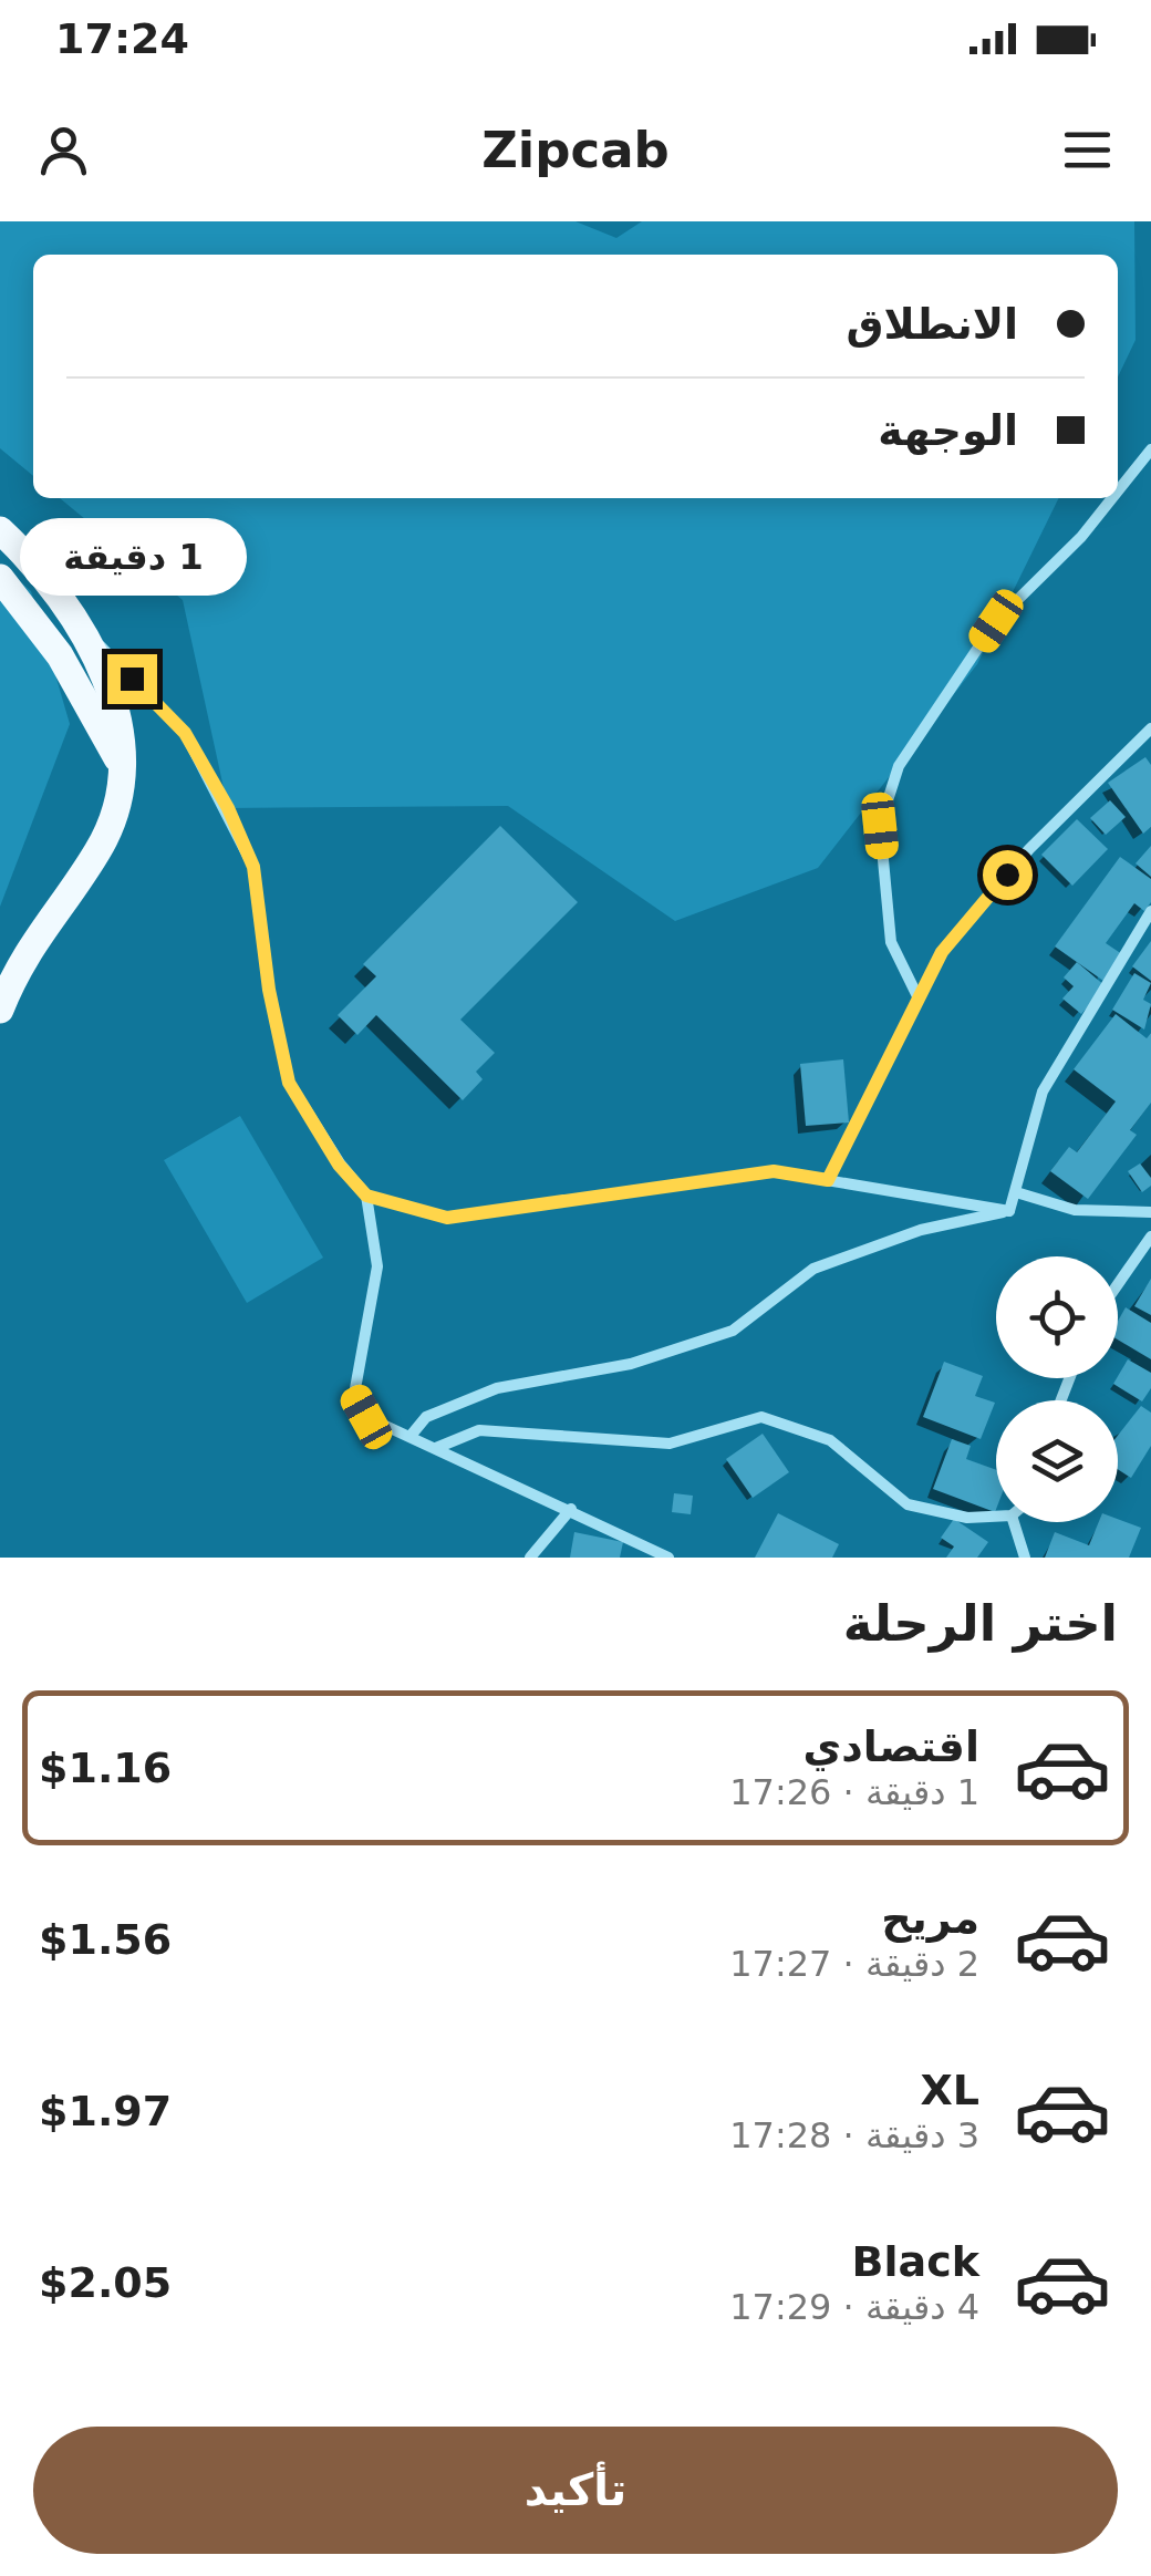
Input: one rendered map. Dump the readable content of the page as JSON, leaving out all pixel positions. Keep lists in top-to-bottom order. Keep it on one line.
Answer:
{"page":{"status":"17:24","header":"Zipcab","banner":["الانطلاق","الوجهة"],"bubble":"1 دقيقة","heading":"اختر الرحلة","list":[{"name":"اقتصادي","note":"1 دقيقة · 17:26","value":"$1.16"},{"name":"مريح","note":"2 دقيقة · 17:27","value":"$1.56"},{"name":"XL","note":"3 دقيقة · 17:28","value":"$1.97"},{"name":"Black","note":"4 دقيقة · 17:29","value":"$2.05"}],"buttons":"تأكيد"}}
